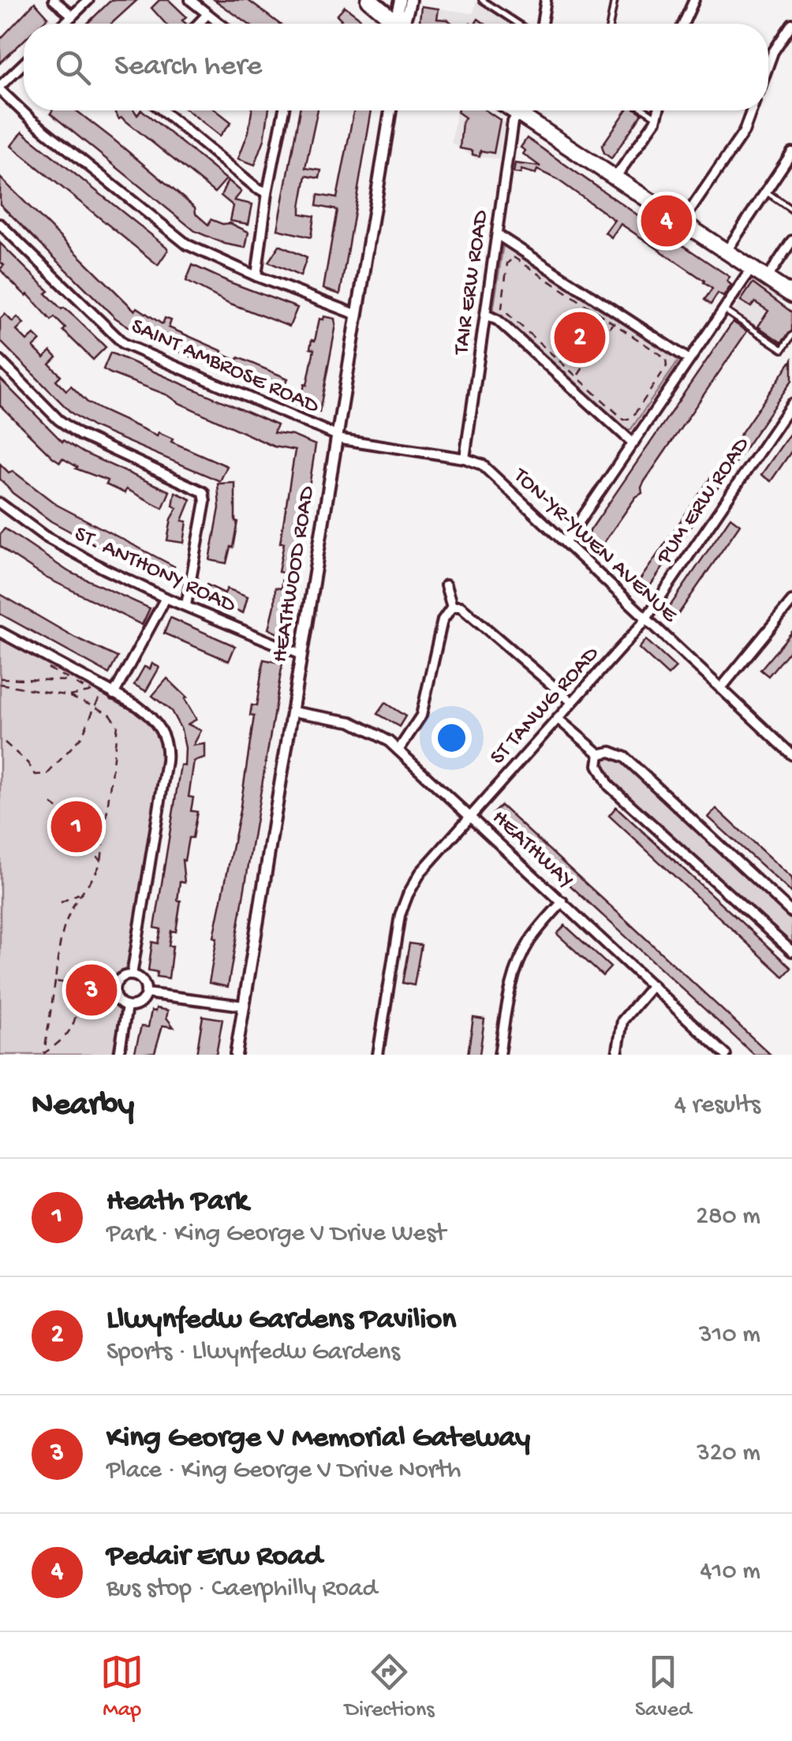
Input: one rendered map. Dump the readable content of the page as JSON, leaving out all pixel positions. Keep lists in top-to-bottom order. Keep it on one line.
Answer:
{"streets":{"street":["TAIR ERW ROAD","SAINT AMBROSE ROAD","PUM ERW ROAD","TON-YR-YWEN AVENUE","ST. ANTHONY ROAD","HEATHWOOD ROAD","ST TANWG ROAD","HEATHWAY"]},"crossings":[["TAIR ERW ROAD","TON-YR-YWEN AVENUE"],["SAINT AMBROSE ROAD","TON-YR-YWEN AVENUE"],["SAINT AMBROSE ROAD","HEATHWOOD ROAD"],["PUM ERW ROAD","TON-YR-YWEN AVENUE"],["PUM ERW ROAD","ST TANWG ROAD"],["TON-YR-YWEN AVENUE","HEATHWOOD ROAD"],["TON-YR-YWEN AVENUE","ST TANWG ROAD"],["ST. ANTHONY ROAD","HEATHWOOD ROAD"],["HEATHWOOD ROAD","HEATHWAY"],["ST TANWG ROAD","HEATHWAY"]],"page":{"search":"Search here","pins":["4","2","1","3"],"heading":["Nearby","4 results"],"list":[{"mark":"1","name":"Heath Park","note":"Park · King George V Drive West","value":"280 m"},{"mark":"2","name":"Llwynfedw Gardens Pavilion","note":"Sports · Llwynfedw Gardens","value":"310 m"},{"mark":"3","name":"King George V Memorial Gateway","note":"Place · King George V Drive North","value":"320 m"},{"mark":"4","name":"Pedair Erw Road","note":"Bus stop · Caerphilly Road","value":"410 m"}],"nav":["Map","Directions","Saved"]}}
